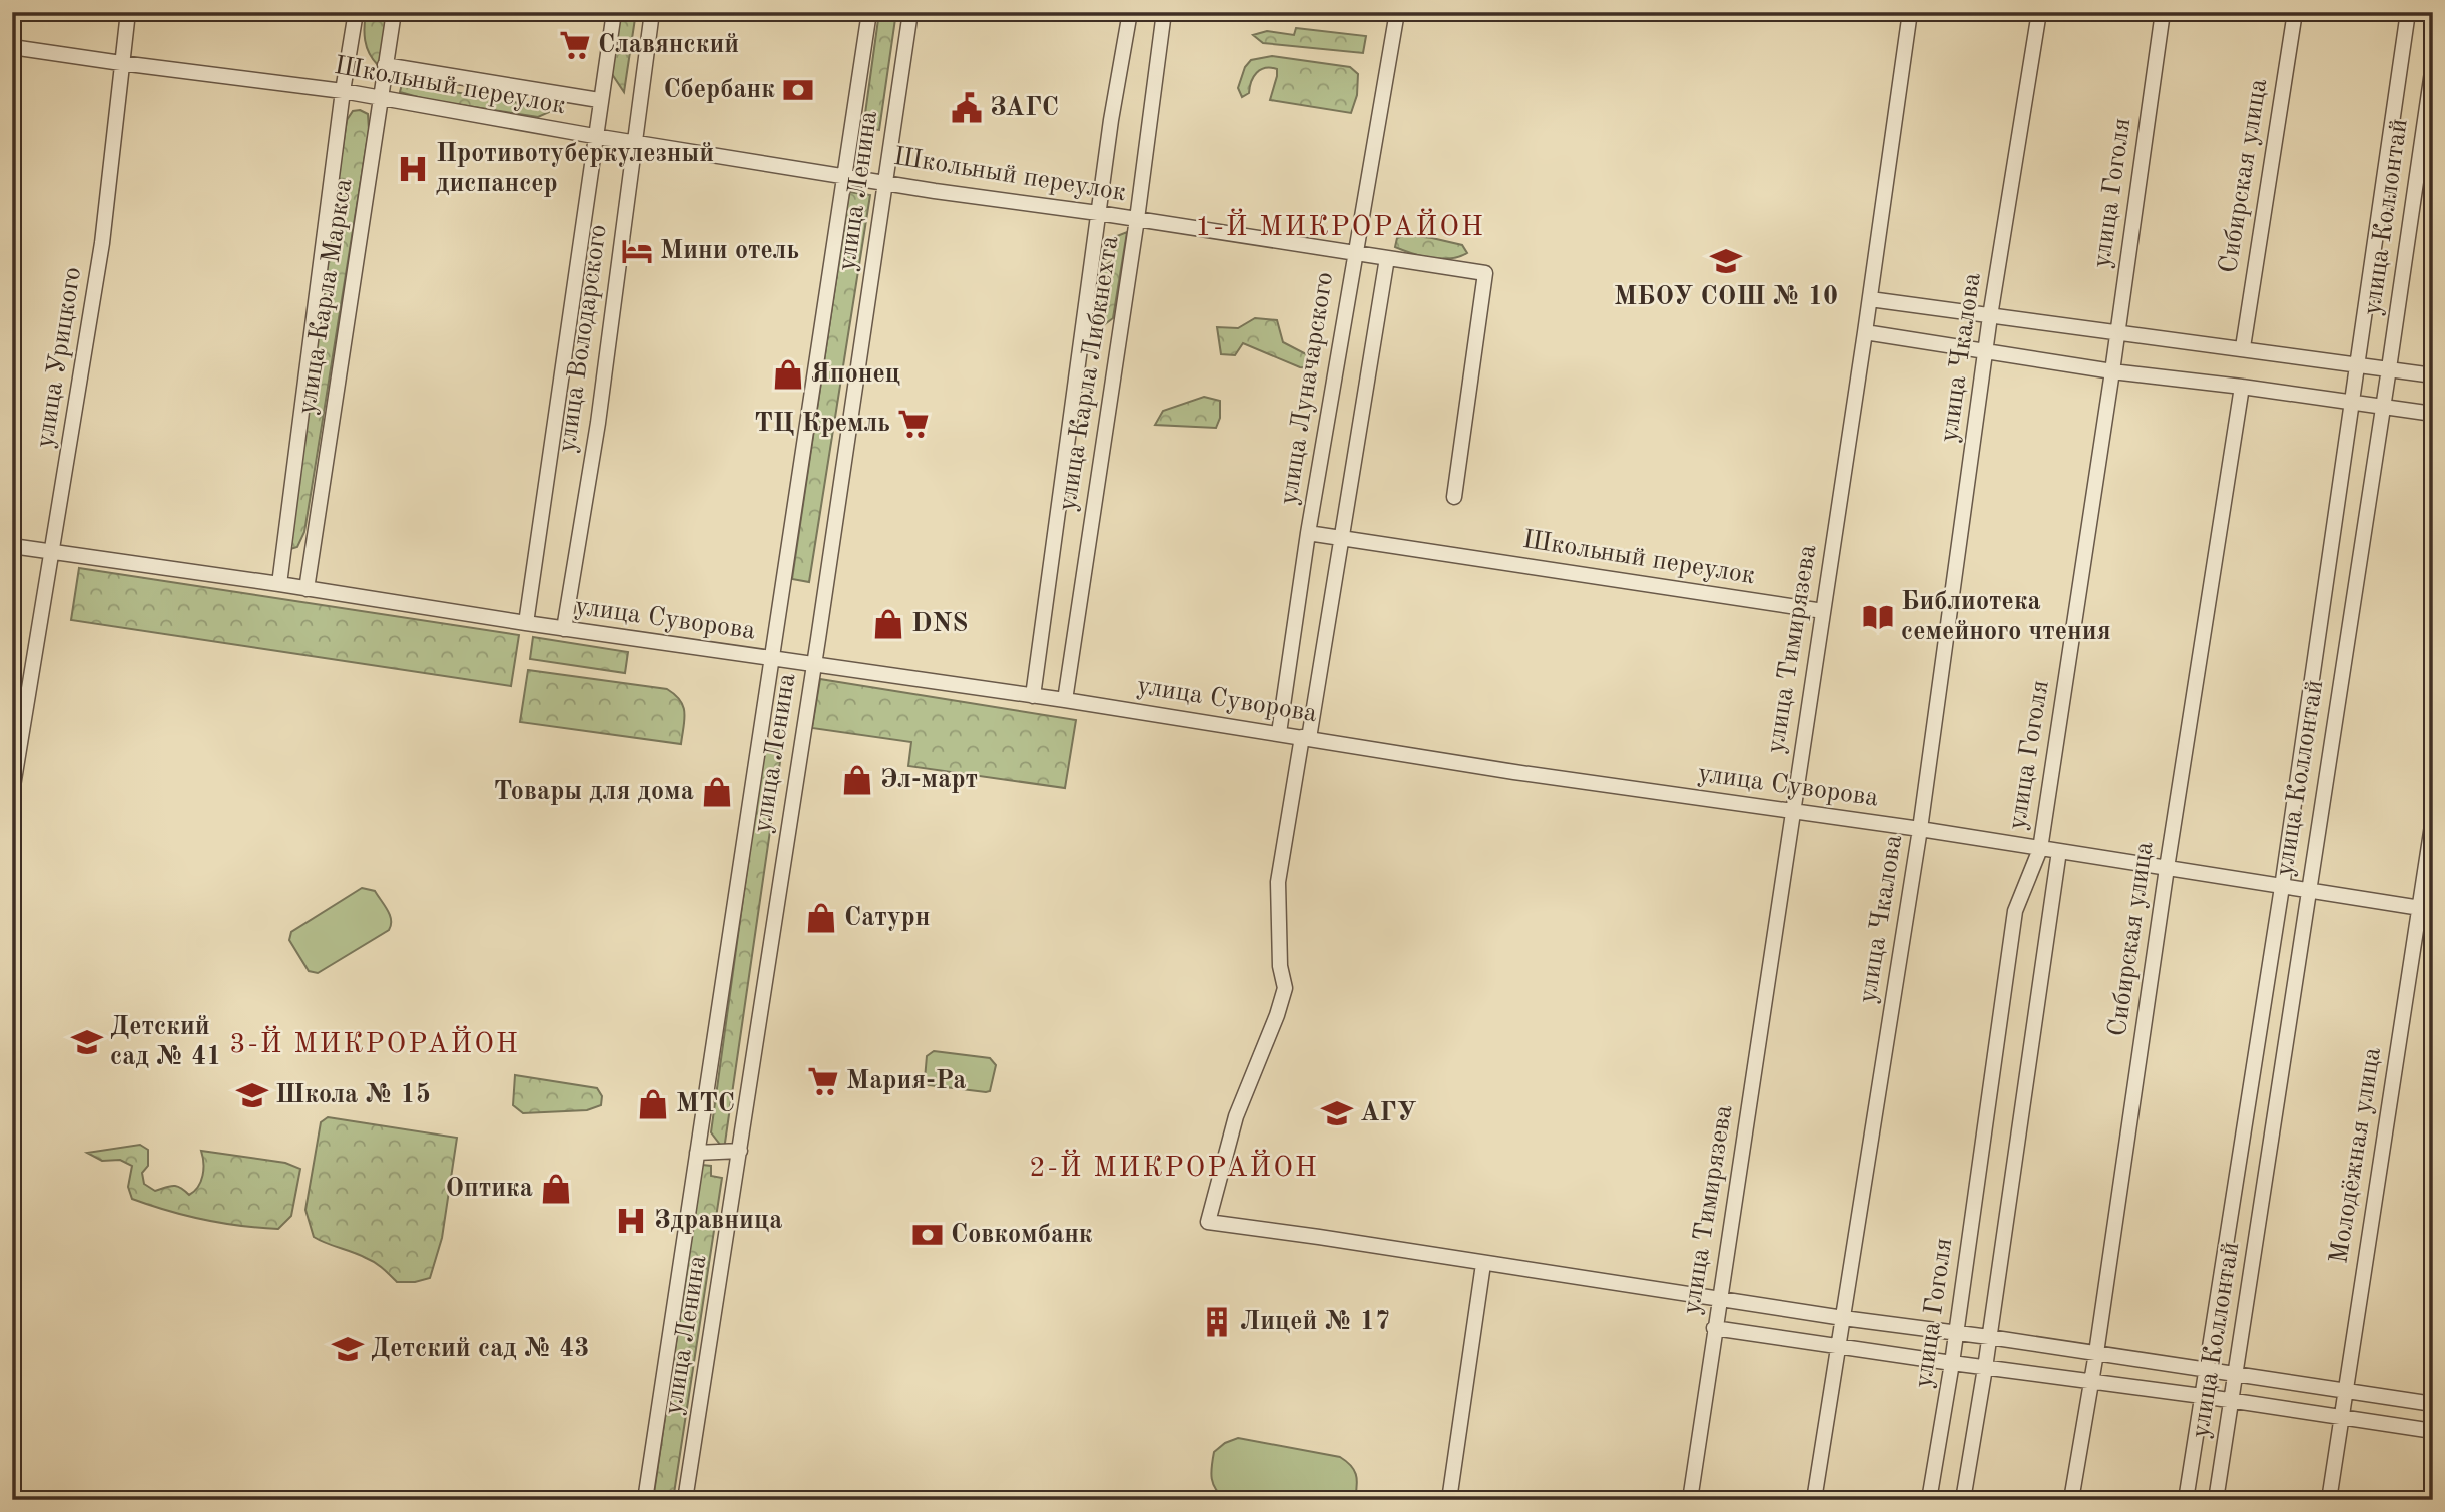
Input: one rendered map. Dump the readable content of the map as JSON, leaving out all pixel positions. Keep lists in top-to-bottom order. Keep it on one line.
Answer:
{"streets":{"street":["Школьный переулок","Сибирская улица","улица Ленина","улица Гоголя","улица Коллонтай","улица Карла Маркса","улица Володарского","улица Урицкого","улица Чкалова","улица Карла Либкнехта","улица Луначарского","улица Суворова","улица Тимирязева","Молодёжная улица"]},"crossings":[["Школьный переулок","улица Ленина"],["Школьный переулок","улица Карла Маркса"],["Школьный переулок","улица Володарского"],["Школьный переулок","улица Урицкого"],["Школьный переулок","улица Карла Либкнехта"],["Школьный переулок","улица Луначарского"],["Школьный переулок","улица Тимирязева"],["Сибирская улица","улица Суворова"],["улица Ленина","улица Суворова"],["улица Гоголя","улица Суворова"],["улица Коллонтай","улица Суворова"],["улица Карла Маркса","улица Суворова"],["улица Володарского","улица Суворова"],["улица Урицкого","улица Суворова"],["улица Чкалова","улица Суворова"],["улица Карла Либкнехта","улица Суворова"],["улица Луначарского","улица Суворова"],["улица Суворова","улица Тимирязева"],["улица Суворова","Молодёжная улица"]],"districts":["1-Й МИКРОРАЙОН","3-Й МИКРОРАЙОН","2-Й МИКРОРАЙОН"],"places":{"supermarket":["Славянский","ТЦ Кремль","Мария-Ра"],"bank":["Сбербанк","Совкомбанк"],"public building":["ЗАГС"],"hospital":["Противотуберкулезный диспансер","Здравница"],"hotel":["Мини отель"],"school or university":["МБОУ СОШ № 10","Детский сад № 41","Школа № 15","АГУ","Детский сад № 43"],"shop":["Японец","DNS","Эл-март","Товары для дома","Сатурн","МТС","Оптика"],"library":["Библиотека семейного чтения"],"building":["Лицей № 17"]}}
